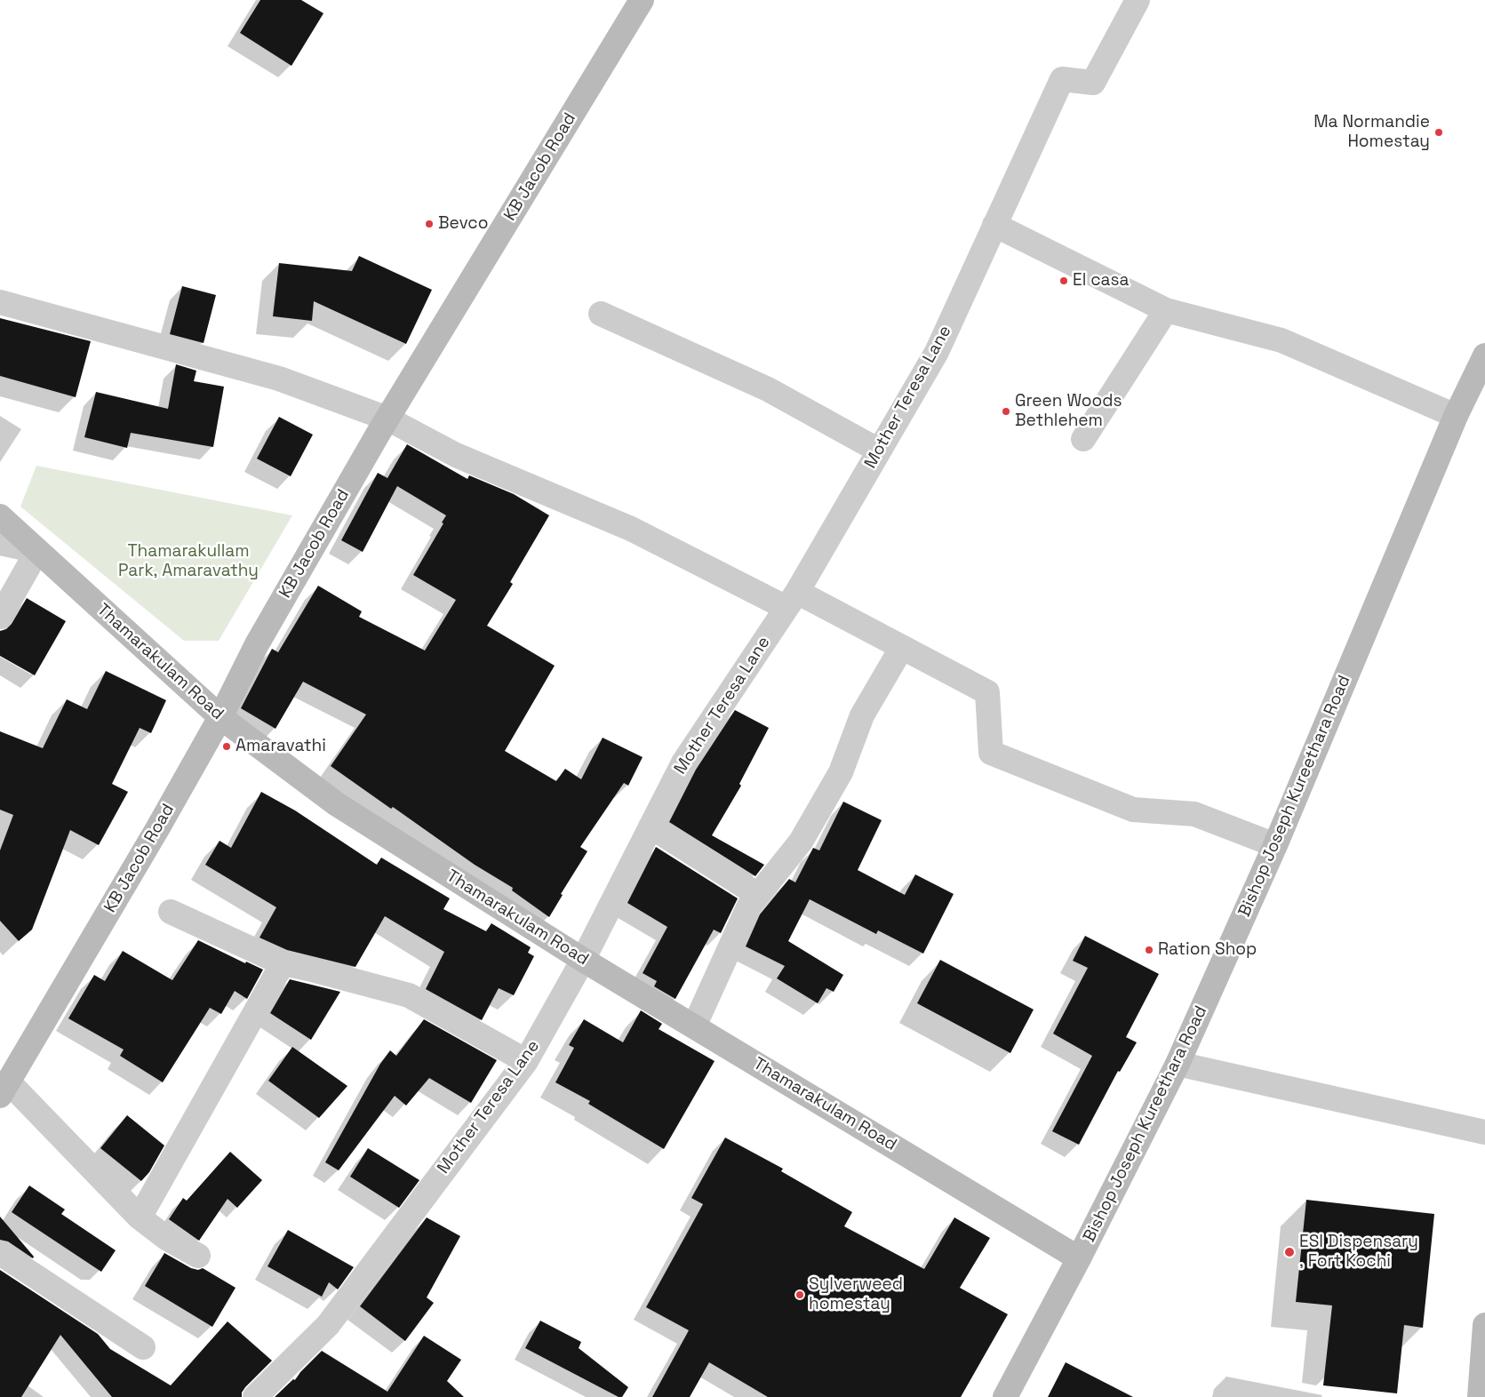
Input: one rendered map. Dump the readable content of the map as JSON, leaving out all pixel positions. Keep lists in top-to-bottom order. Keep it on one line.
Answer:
{"streets":{"street":["KB Jacob Road","Mother Teresa Lane","Thamarakulam Road","Bishop Joseph Kureethara Road"]},"crossings":[["KB Jacob Road","Thamarakulam Road"],["Mother Teresa Lane","Thamarakulam Road"],["Thamarakulam Road","Bishop Joseph Kureethara Road"]],"parks":["Thamarakullam Park, Amaravathy"],"places":["Ma Normandie Homestay","Bevco","El casa","Green Woods Bethlehem","Amaravathi","Ration Shop","ESI Dispensary , Fort Kochi","Sylverweed homestay"]}
